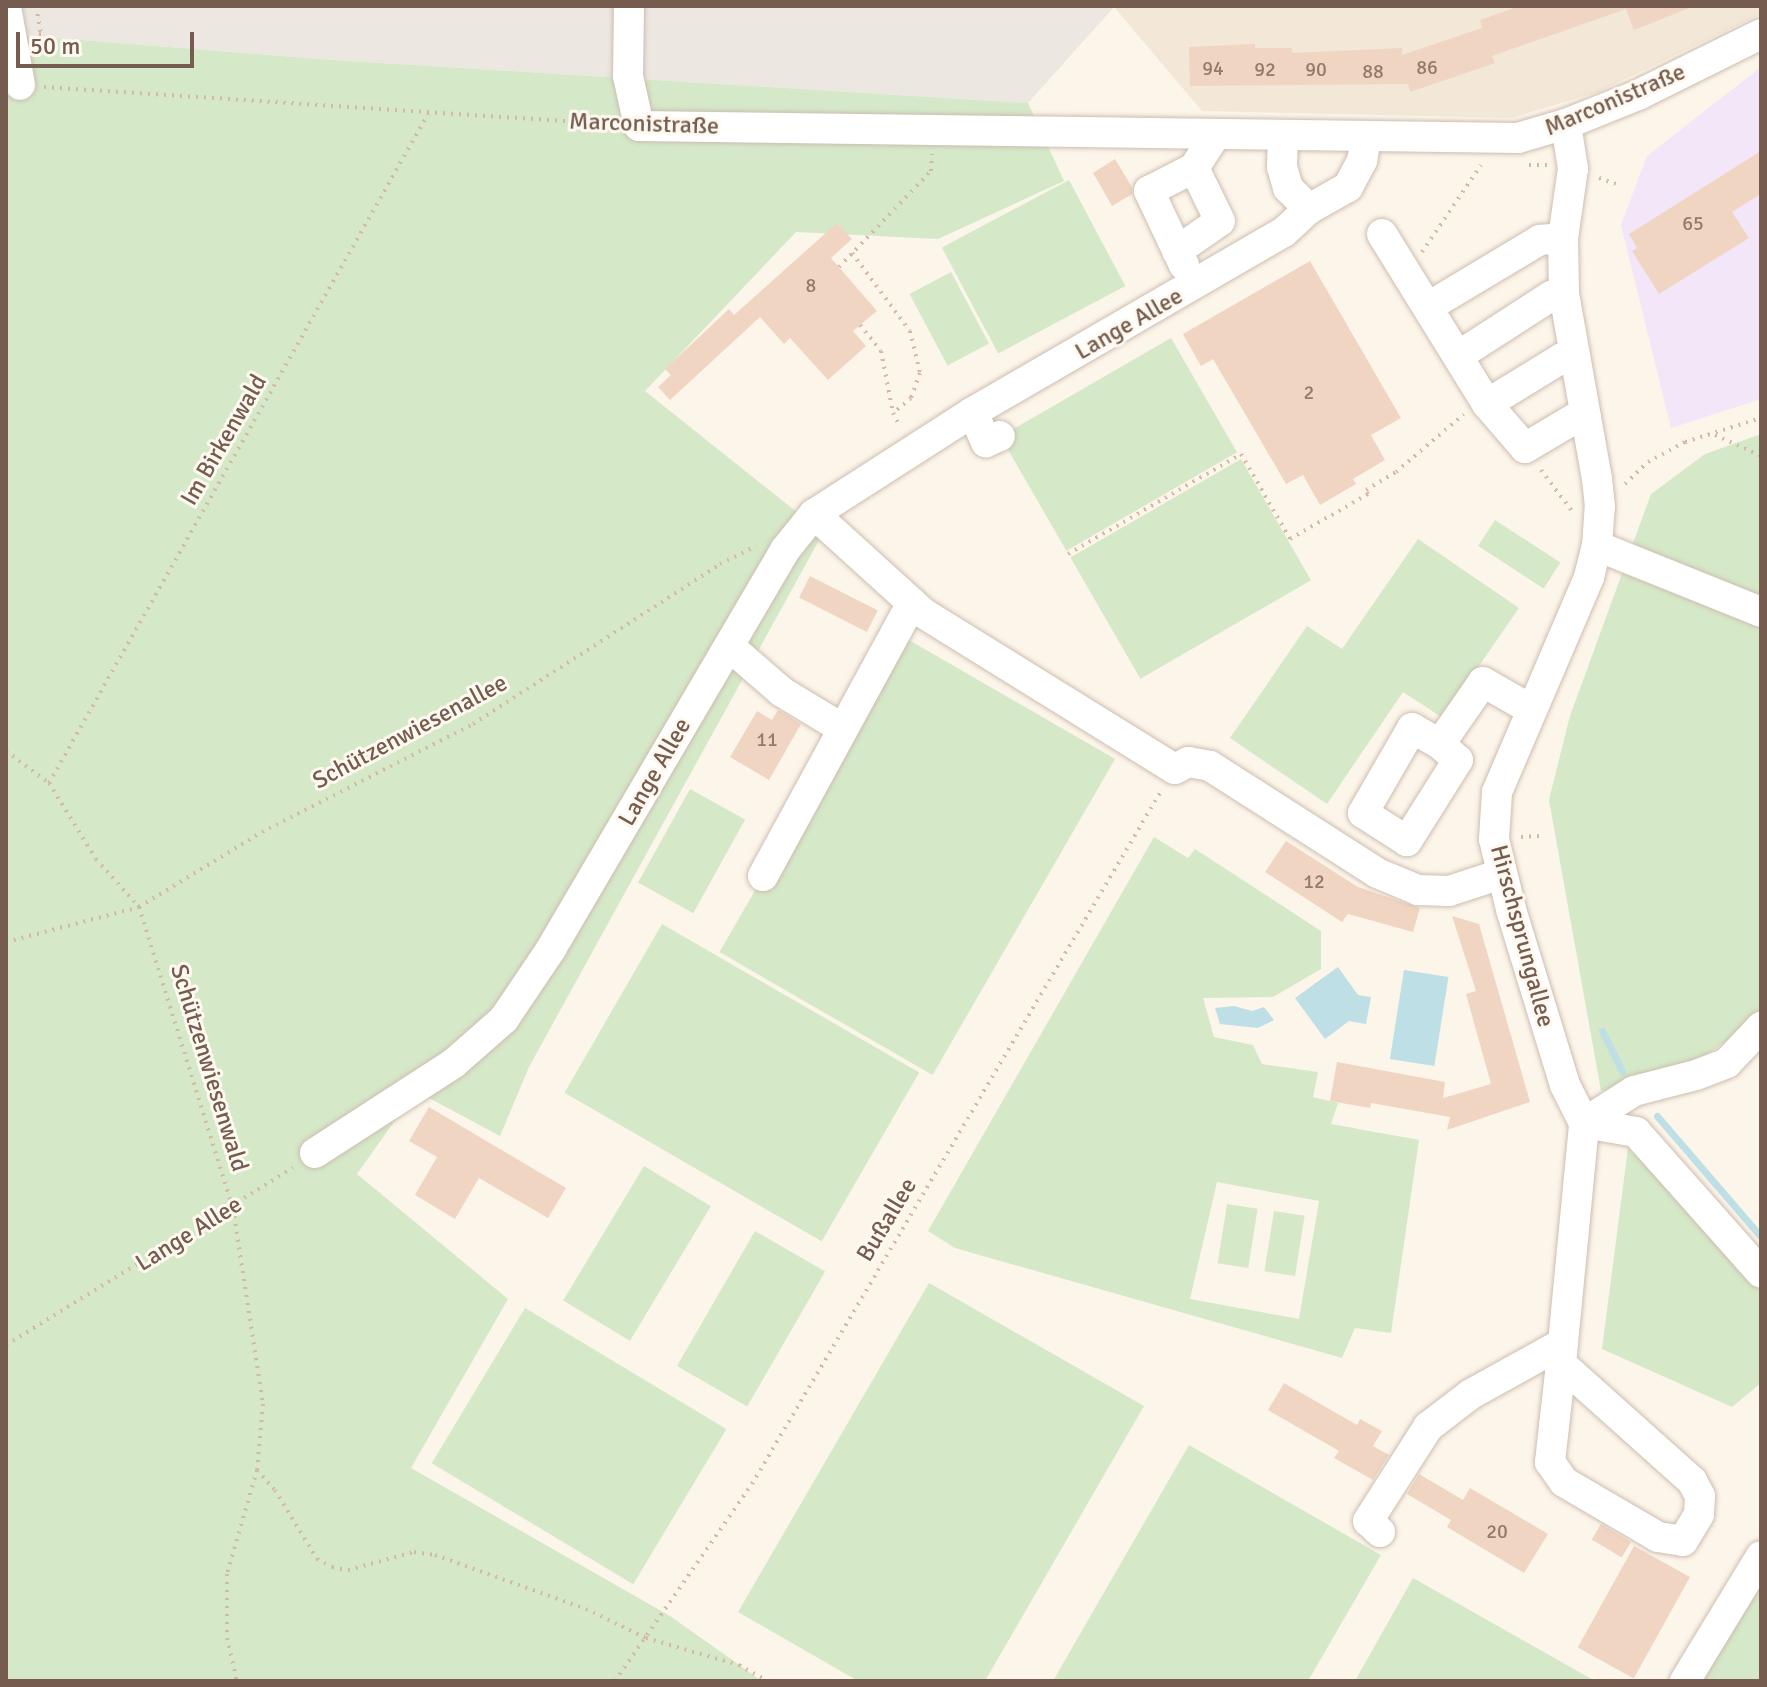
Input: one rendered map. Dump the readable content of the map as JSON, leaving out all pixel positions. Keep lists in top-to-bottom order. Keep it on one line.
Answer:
{"streets":{"street":["Marconistraße","Lange Allee","Hirschsprungallee"],"path":["Im Birkenwald","Schützenwiesenallee","Schützenwiesenwald","Bußallee"]},"crossings":[["Marconistraße","Im Birkenwald"],["Marconistraße","Hirschsprungallee"],["Lange Allee","Schützenwiesenwald"],["Im Birkenwald","Schützenwiesenwald"],["Schützenwiesenallee","Schützenwiesenwald"]],"house_numbers":["86","94","92","90","88","65","8","2","11","12","20"],"scale_bar":"50 m"}
